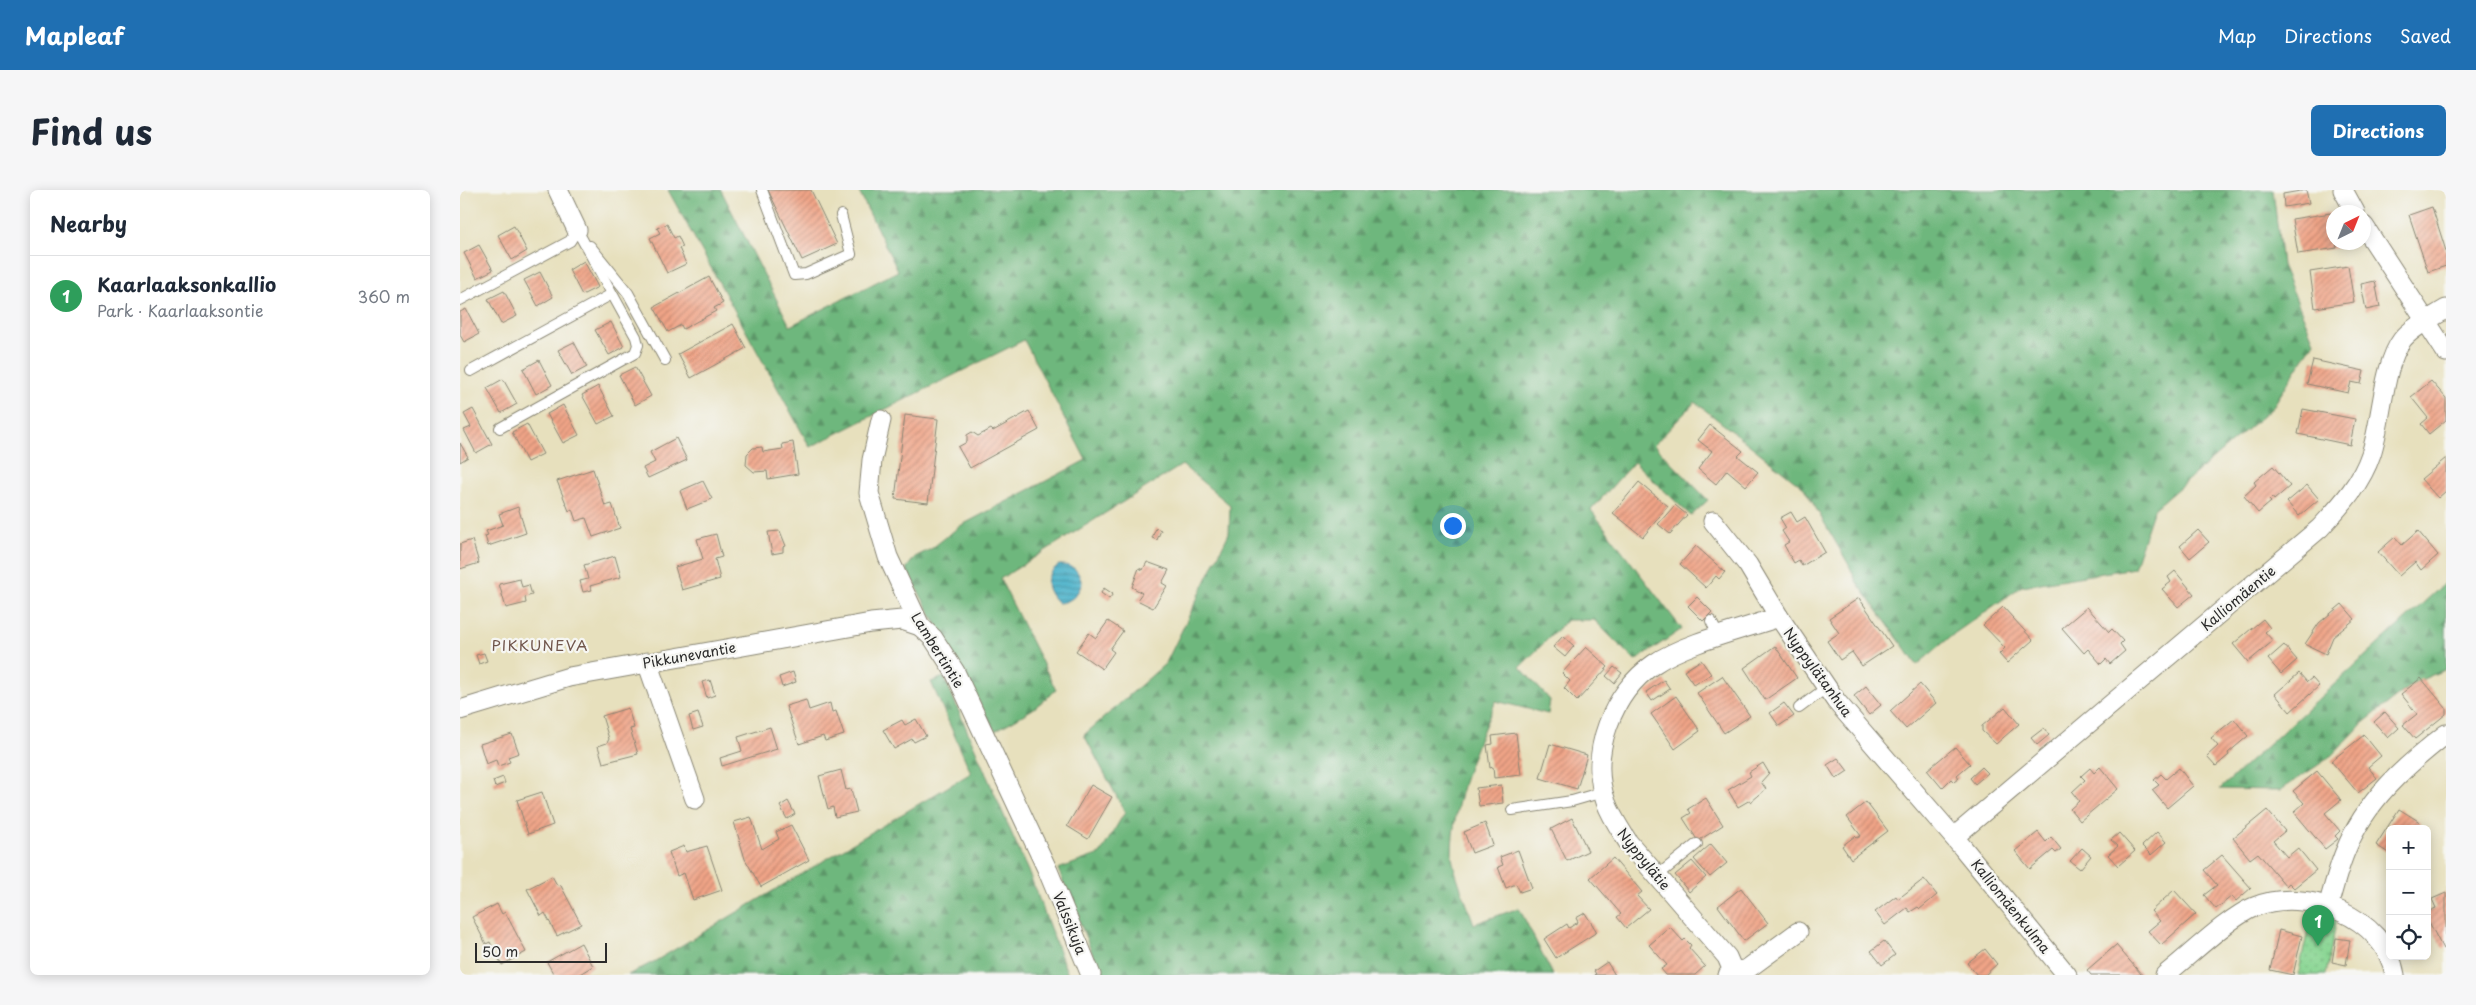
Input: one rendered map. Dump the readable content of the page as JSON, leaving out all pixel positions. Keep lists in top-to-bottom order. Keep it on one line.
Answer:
{"streets":{"street":["Kalliomäentie","Lambertintie","Pikkunevantie","Nyppylätanhua","Nyppylätie","Kalliomäenkulma","Valssikuja"]},"crossings":[["Kalliomäentie","Nyppylätanhua"],["Kalliomäentie","Kalliomäenkulma"],["Lambertintie","Pikkunevantie"],["Lambertintie","Valssikuja"],["Nyppylätanhua","Nyppylätie"],["Nyppylätanhua","Kalliomäenkulma"]],"districts":["PIKKUNEVA"],"scale_bar":"50 m","north":"top right","page":{"header":"Mapleaf","nav":["Map","Directions","Saved"],"title":"Find us","buttons":"Directions","heading":"Nearby","list":[{"mark":"1","name":"Kaarlaaksonkallio","note":"Park · Kaarlaaksontie","value":"360 m"}],"map_buttons":["+","−"],"pins":"1","scale":"50 m"}}
